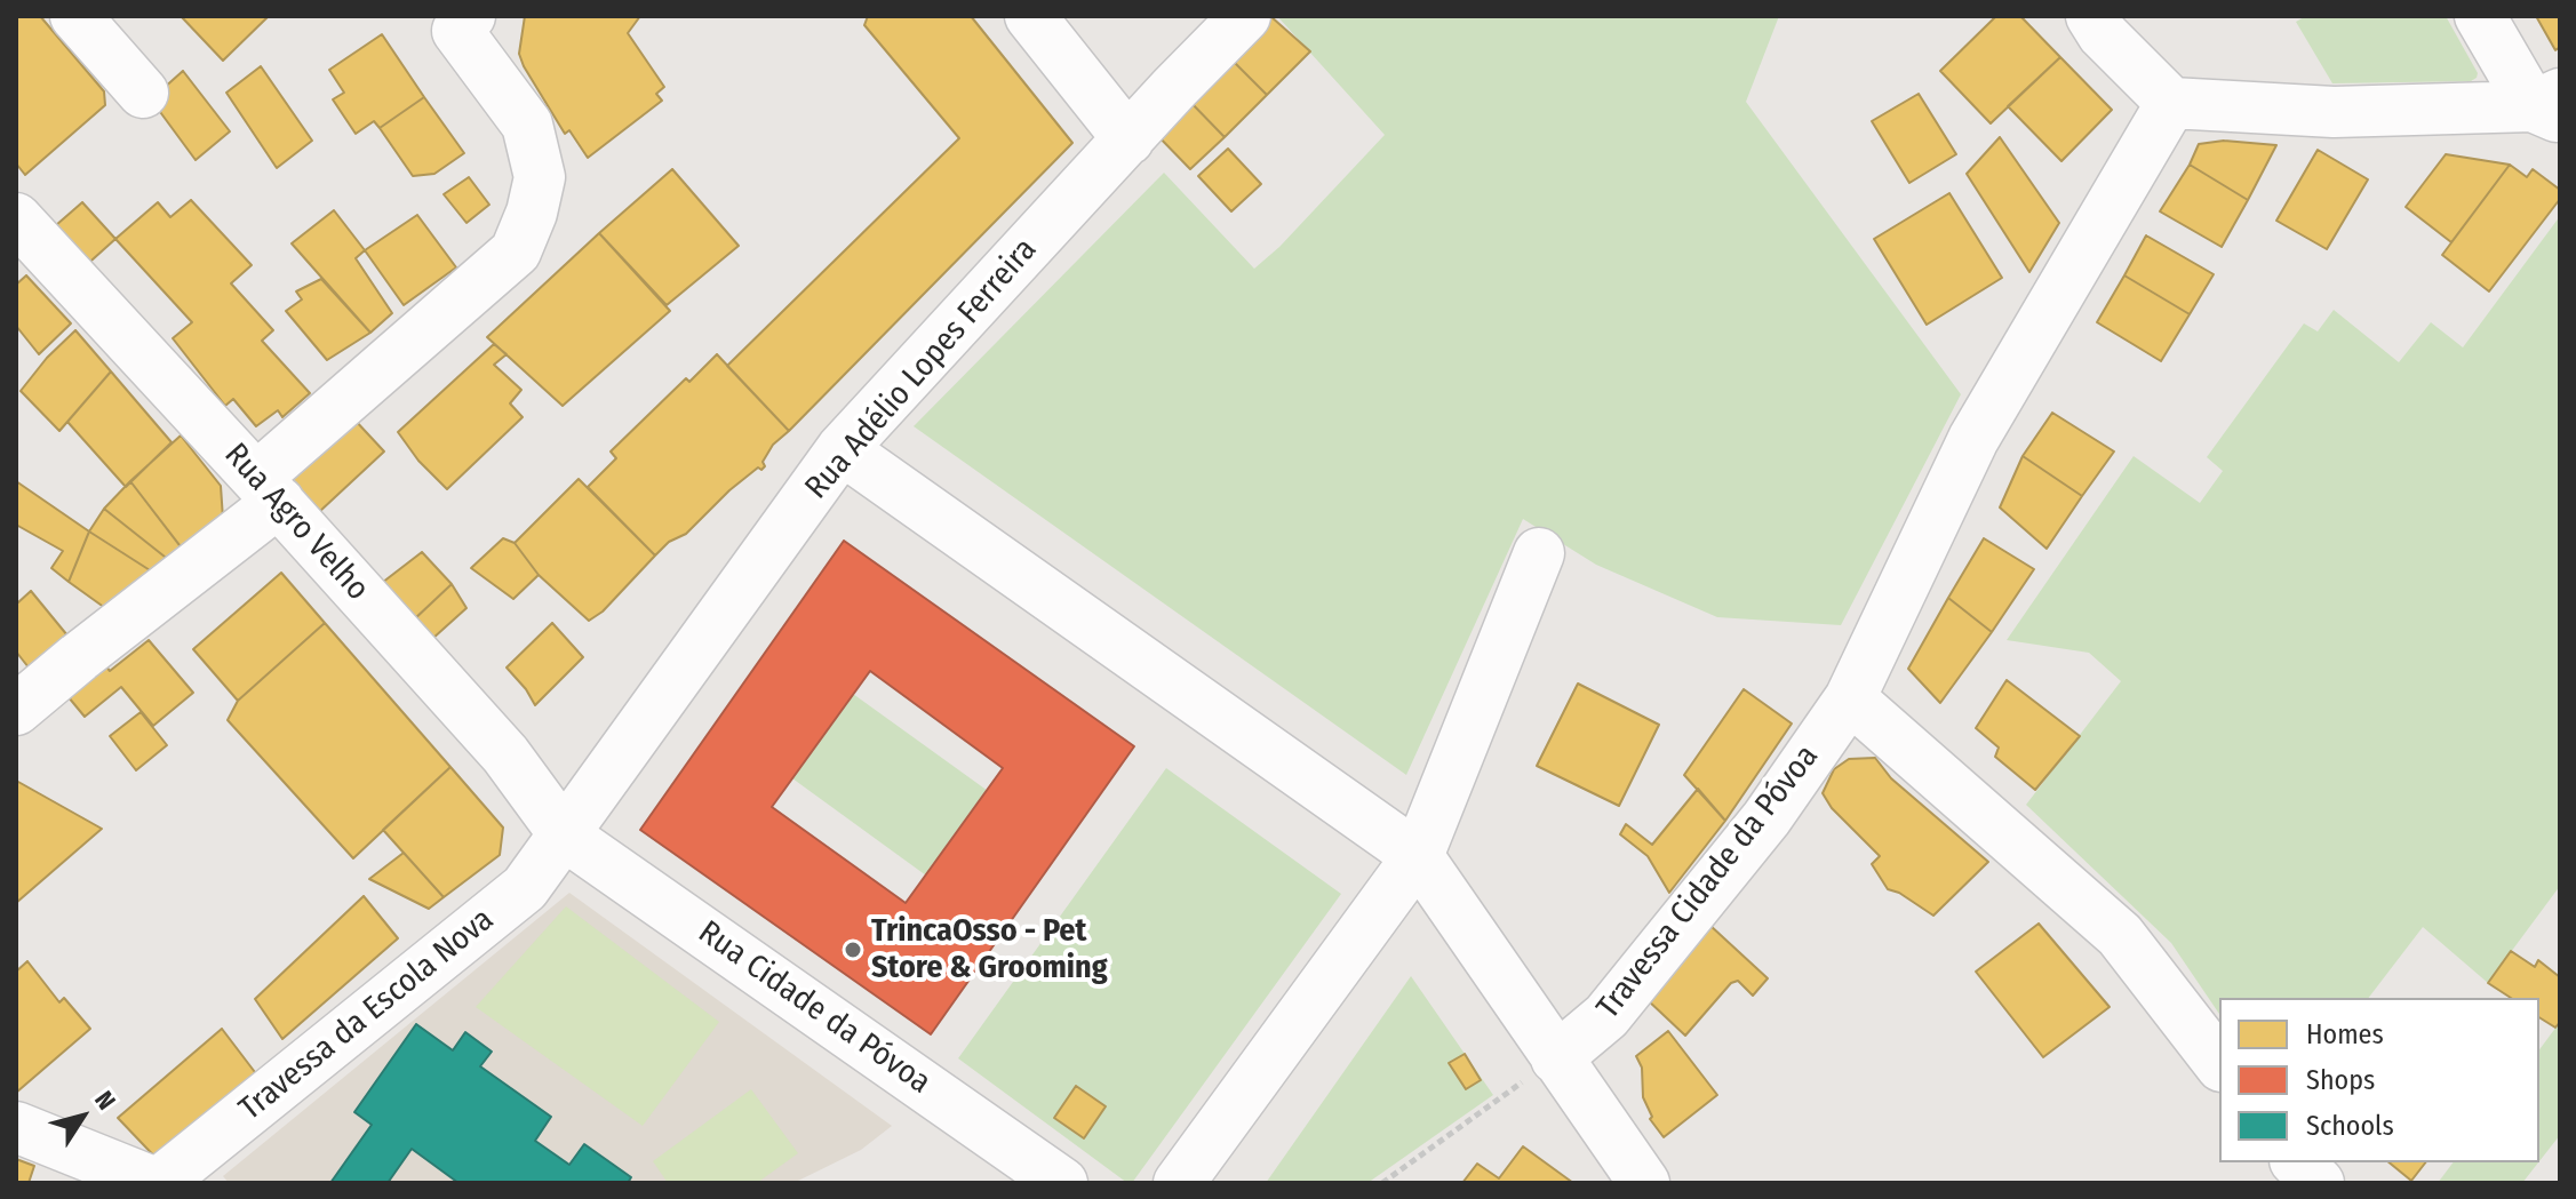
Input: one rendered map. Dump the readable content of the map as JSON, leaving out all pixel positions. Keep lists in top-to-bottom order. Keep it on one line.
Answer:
{"streets":{"street":["Rua Adélio Lopes Ferreira","Rua Agro Velho","Travessa Cidade da Póvoa","Rua Cidade da Póvoa","Travessa da Escola Nova"]},"crossings":[["Rua Adélio Lopes Ferreira","Rua Agro Velho"],["Rua Adélio Lopes Ferreira","Rua Cidade da Póvoa"],["Rua Adélio Lopes Ferreira","Travessa da Escola Nova"],["Rua Agro Velho","Rua Cidade da Póvoa"],["Rua Agro Velho","Travessa da Escola Nova"],["Rua Cidade da Póvoa","Travessa da Escola Nova"]],"places":["TrincaOsso - Pet Store & Grooming"],"legend":["Homes","Shops","Schools"],"north":"top right"}
